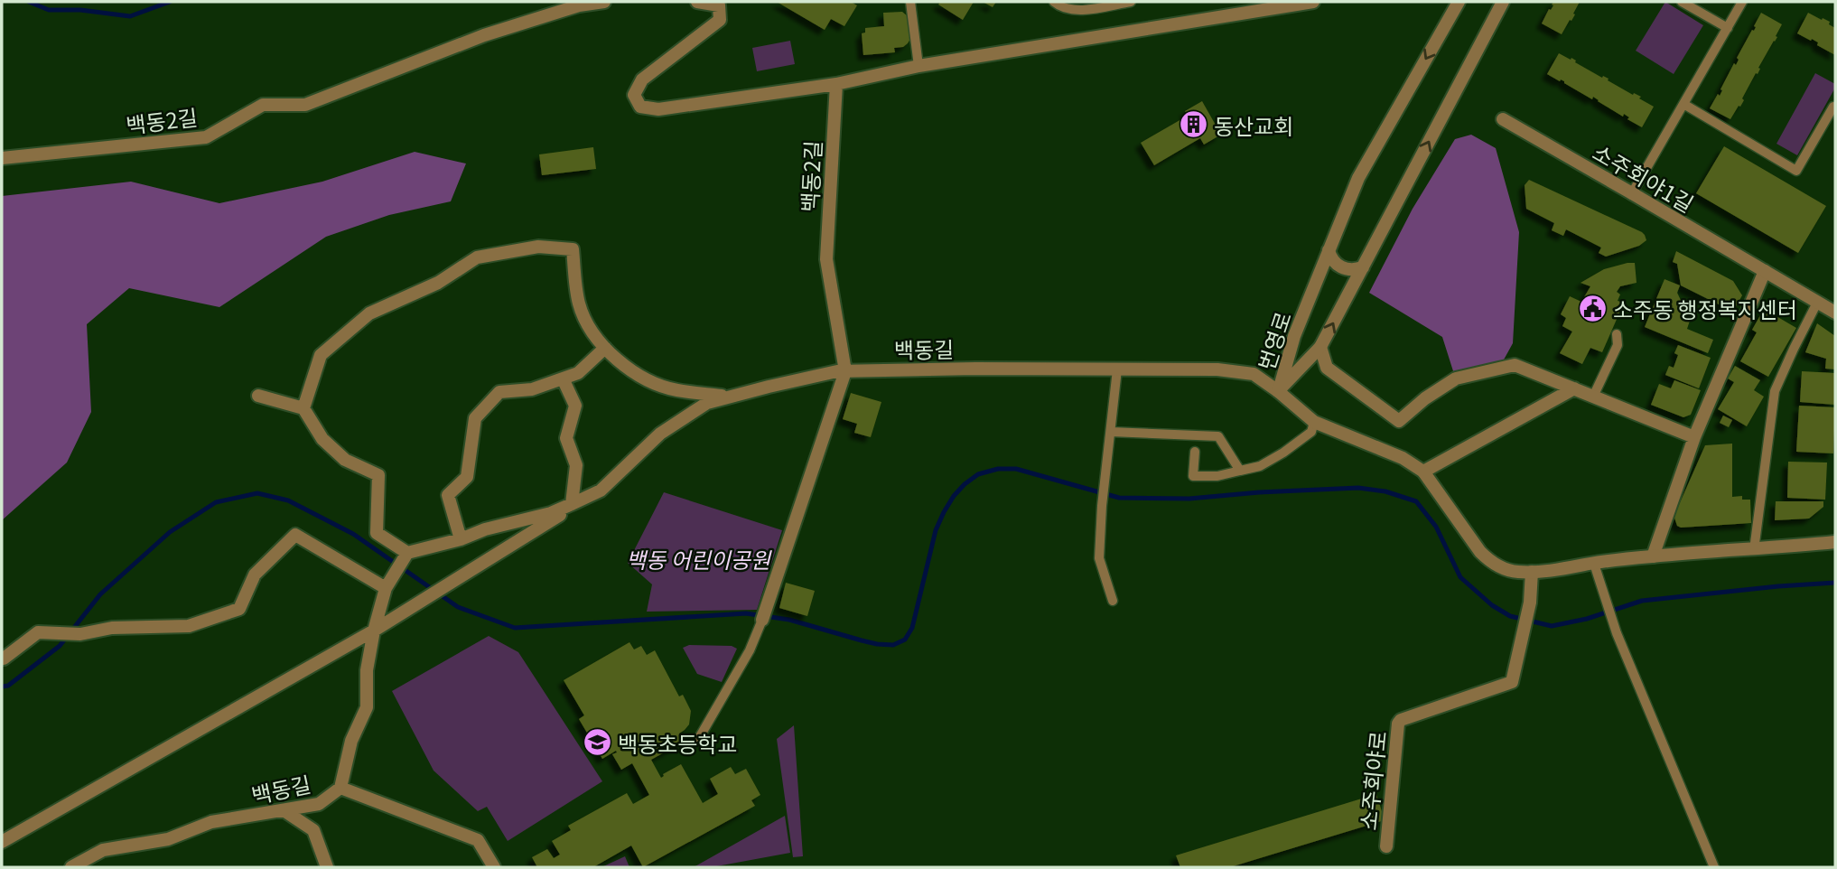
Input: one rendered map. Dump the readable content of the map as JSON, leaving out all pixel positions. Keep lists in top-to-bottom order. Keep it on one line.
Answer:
{"streets":{"street":["백동2길","소주회야1길","번영로","백동길","소주회야로"]},"crossings":[["백동2길","백동길"],["번영로","백동길"]],"parks":["백동 어린이공원"],"places":{"building":["동산교회"],"public building":["소주동 행정복지센터"],"school or university":["백동초등학교"]}}
